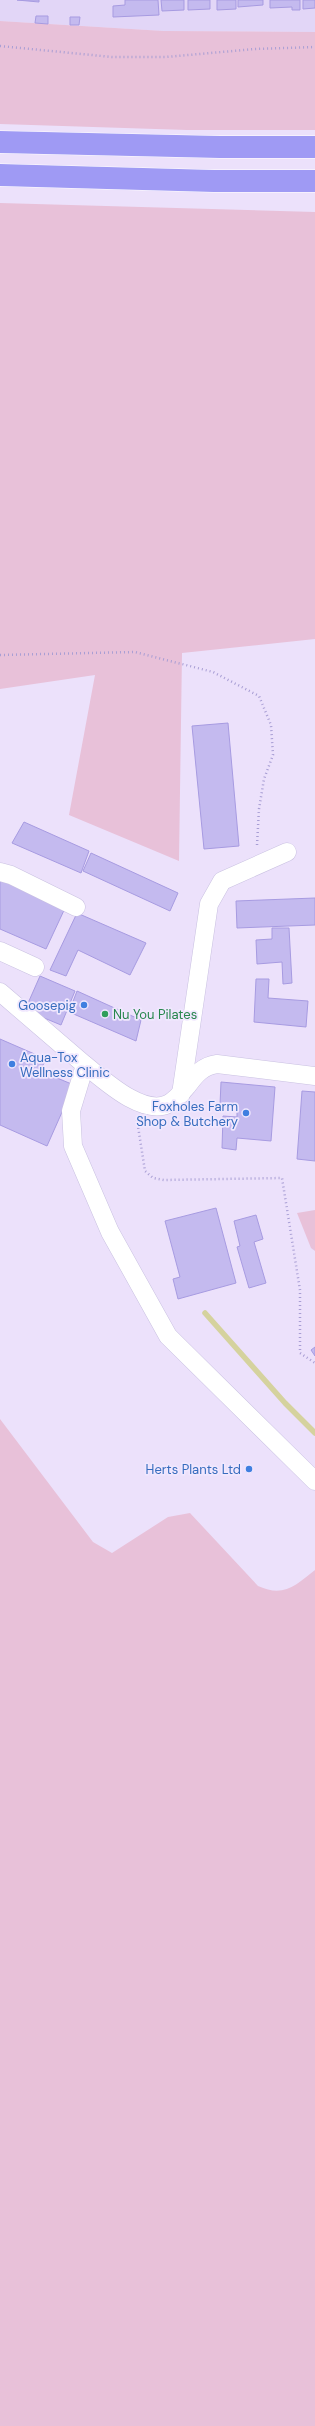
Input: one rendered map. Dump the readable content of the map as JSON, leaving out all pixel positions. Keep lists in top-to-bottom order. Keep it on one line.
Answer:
{"places":["Goosepig","Nu You Pilates","Aqua-Tox Wellness Clinic","Foxholes Farm Shop & Butchery","Herts Plants Ltd"]}
